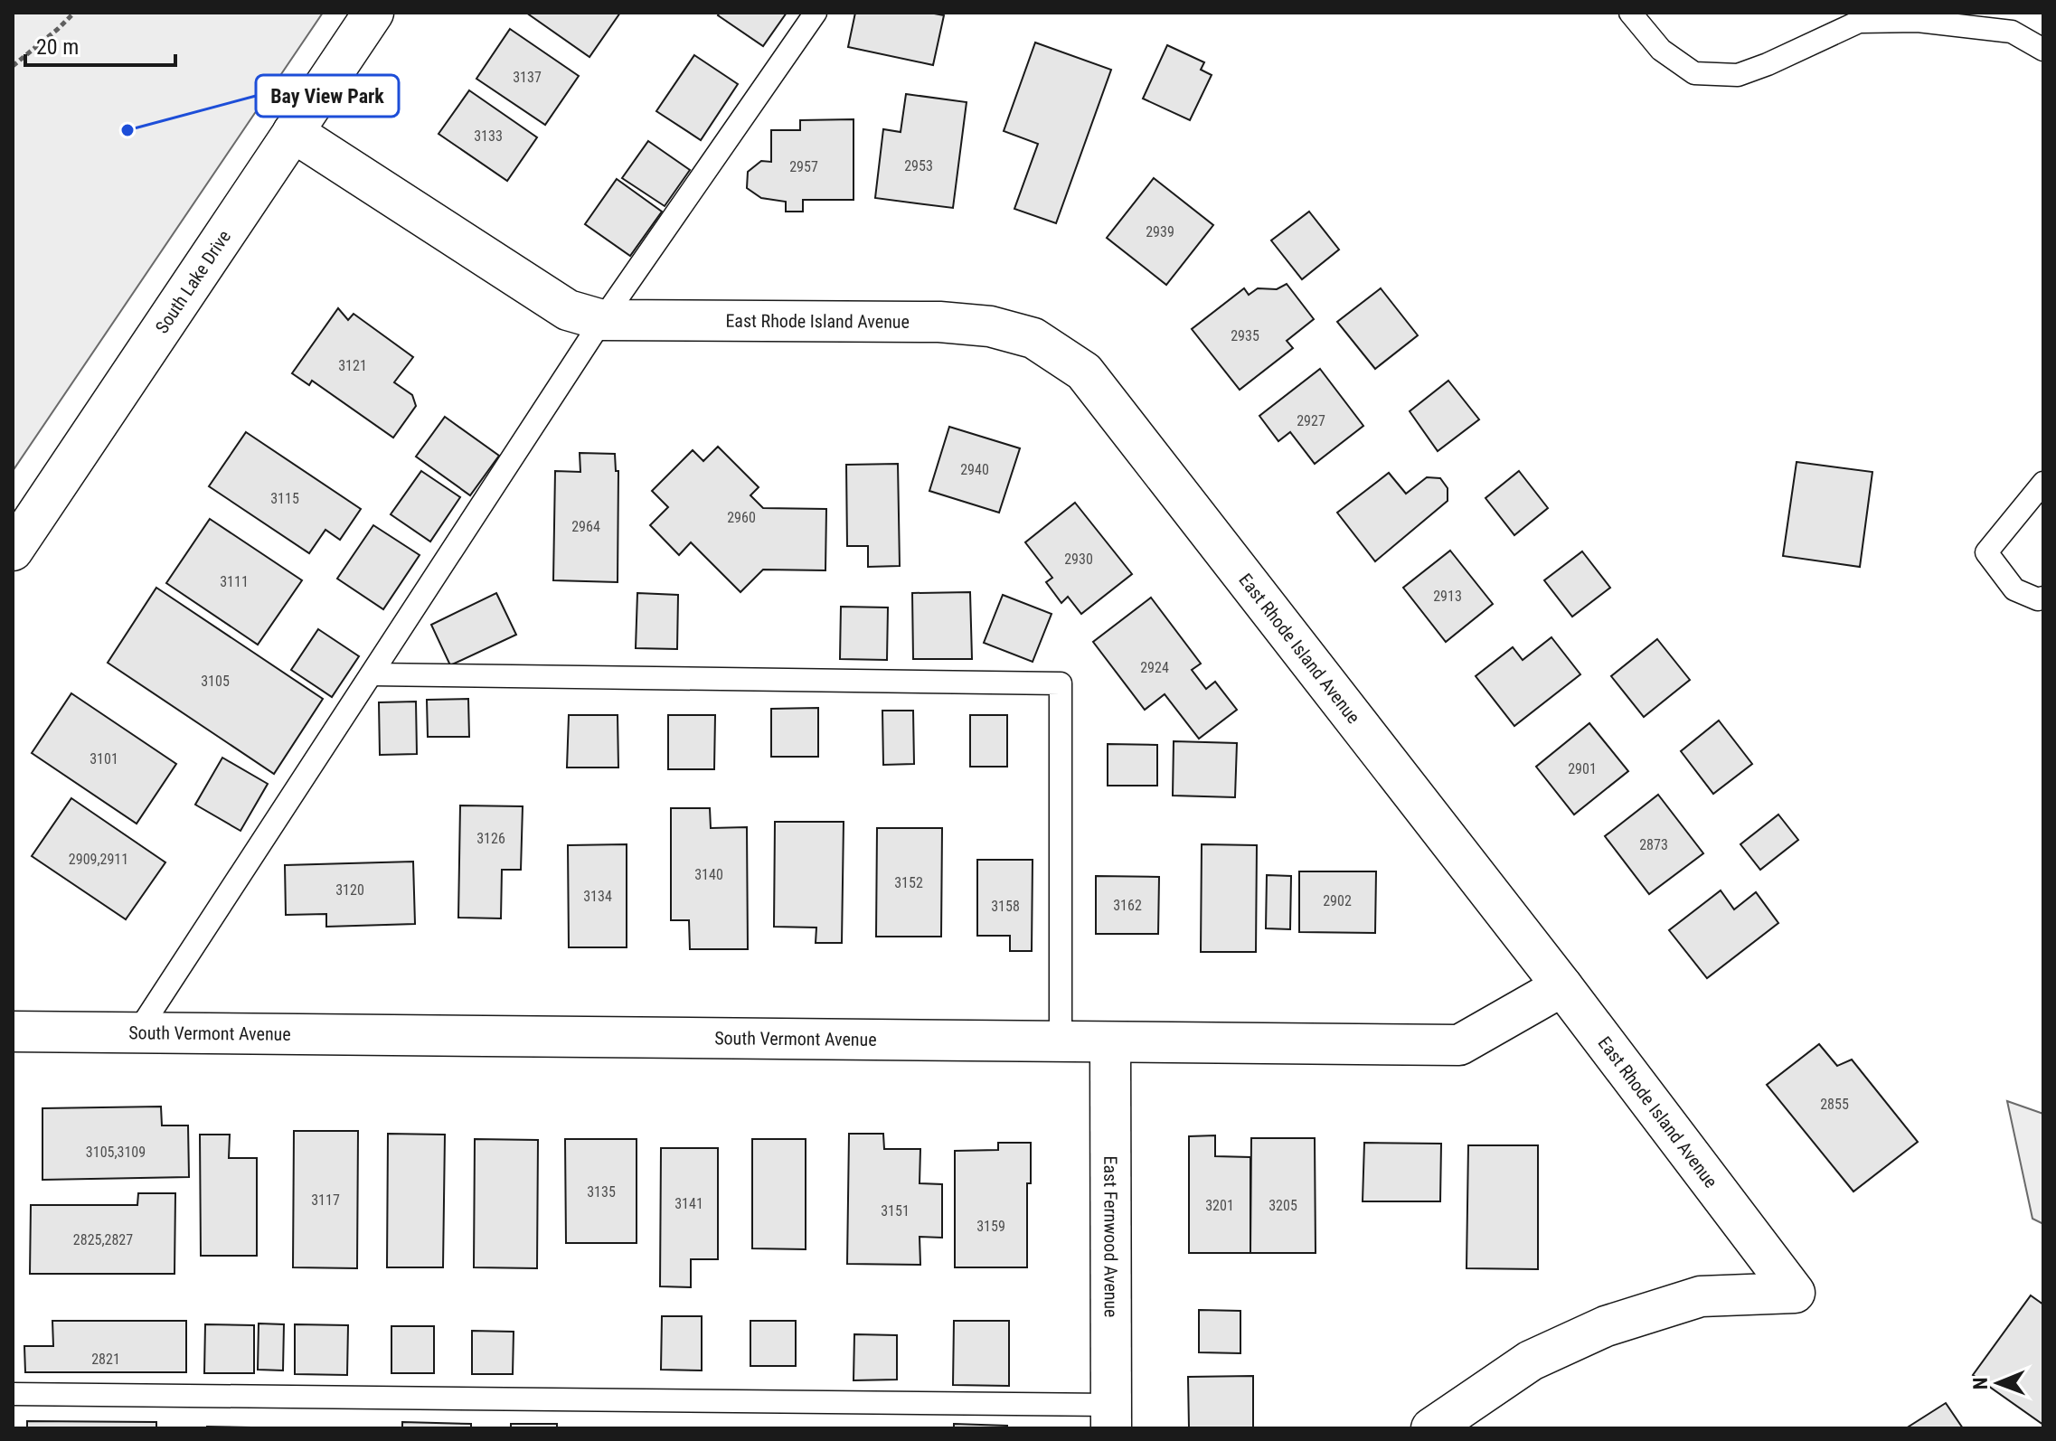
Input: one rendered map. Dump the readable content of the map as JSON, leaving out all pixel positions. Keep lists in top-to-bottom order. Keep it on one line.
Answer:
{"streets":{"street":["South Lake Drive","East Rhode Island Avenue","South Vermont Avenue","East Fernwood Avenue"]},"crossings":[["South Lake Drive","East Rhode Island Avenue"],["East Rhode Island Avenue","South Vermont Avenue"],["South Vermont Avenue","East Fernwood Avenue"]],"places":["Bay View Park"],"house_numbers":["3137","3133","2953","2957","2939","2935","3121","2927","2940","3115","2960","2964","2930","3111","2913","2924","3105","3101","2901","3126","2873","2909,2911","3140","3152","3120","3134","2902","3162","3158","2855","3105,3109","3135","3117","3141","3201","3205","3151","3159","2825,2827","2821"],"scale_bar":"20 m","north":"left"}
